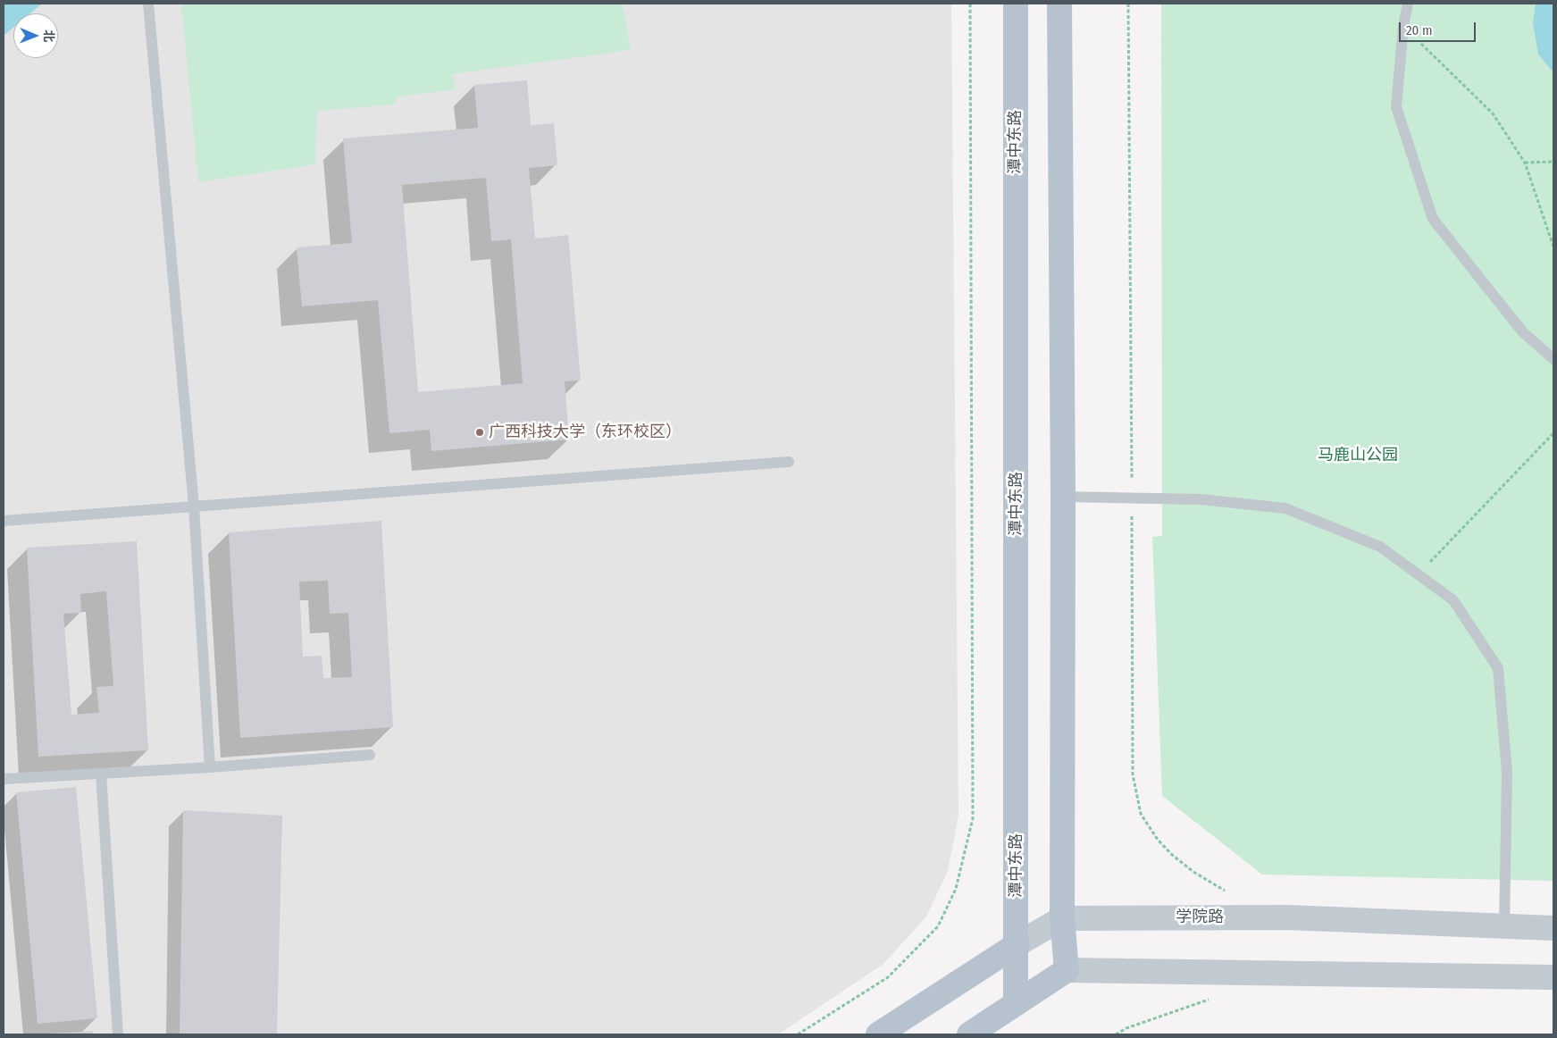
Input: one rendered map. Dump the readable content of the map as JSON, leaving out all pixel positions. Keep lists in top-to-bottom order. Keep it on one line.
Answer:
{"streets":{"main road":["潭中东路","学院路"]},"crossings":[["潭中东路","学院路"]],"parks":["马鹿山公园"],"places":["广西科技大学（东环校区）"],"scale_bar":"20 m","north":"right"}
